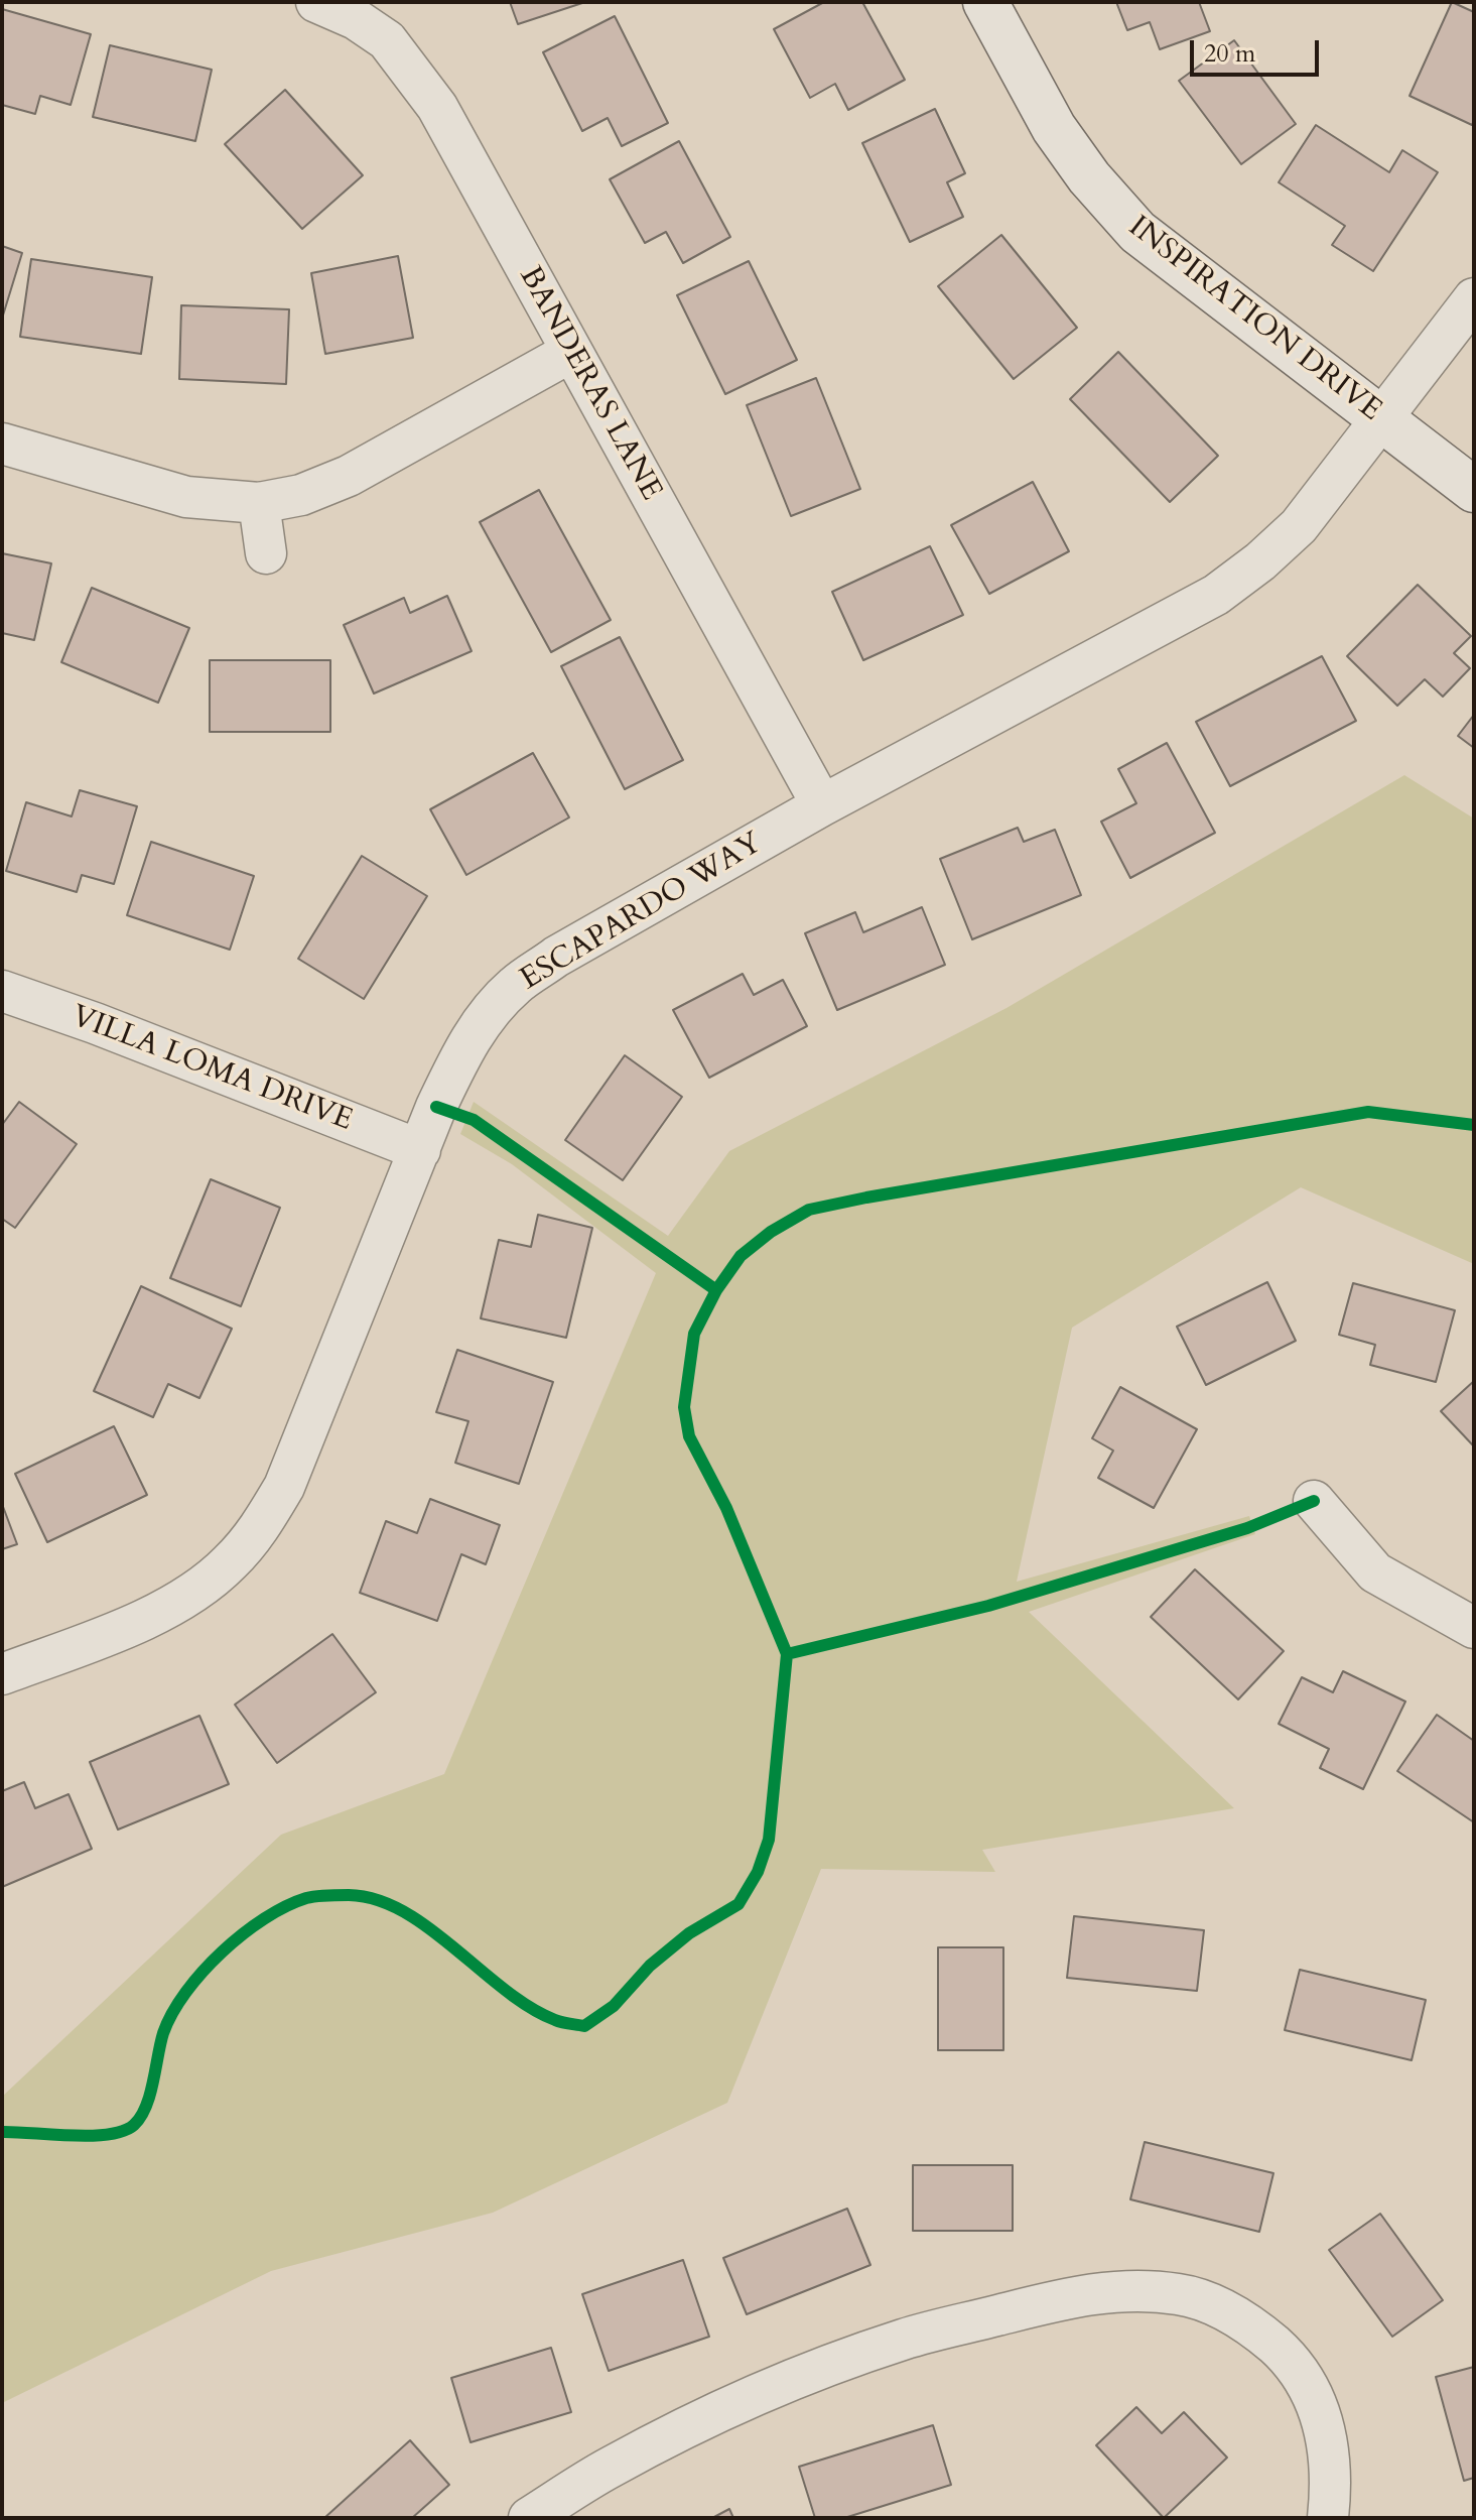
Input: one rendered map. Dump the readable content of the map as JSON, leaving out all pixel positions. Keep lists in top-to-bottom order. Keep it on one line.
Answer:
{"streets":{"street":["INSPIRATION DRIVE","BANDERAS LANE","ESCAPARDO WAY","VILLA LOMA DRIVE"]},"crossings":[["INSPIRATION DRIVE","ESCAPARDO WAY"],["BANDERAS LANE","ESCAPARDO WAY"],["ESCAPARDO WAY","VILLA LOMA DRIVE"]],"scale_bar":"20 m"}
